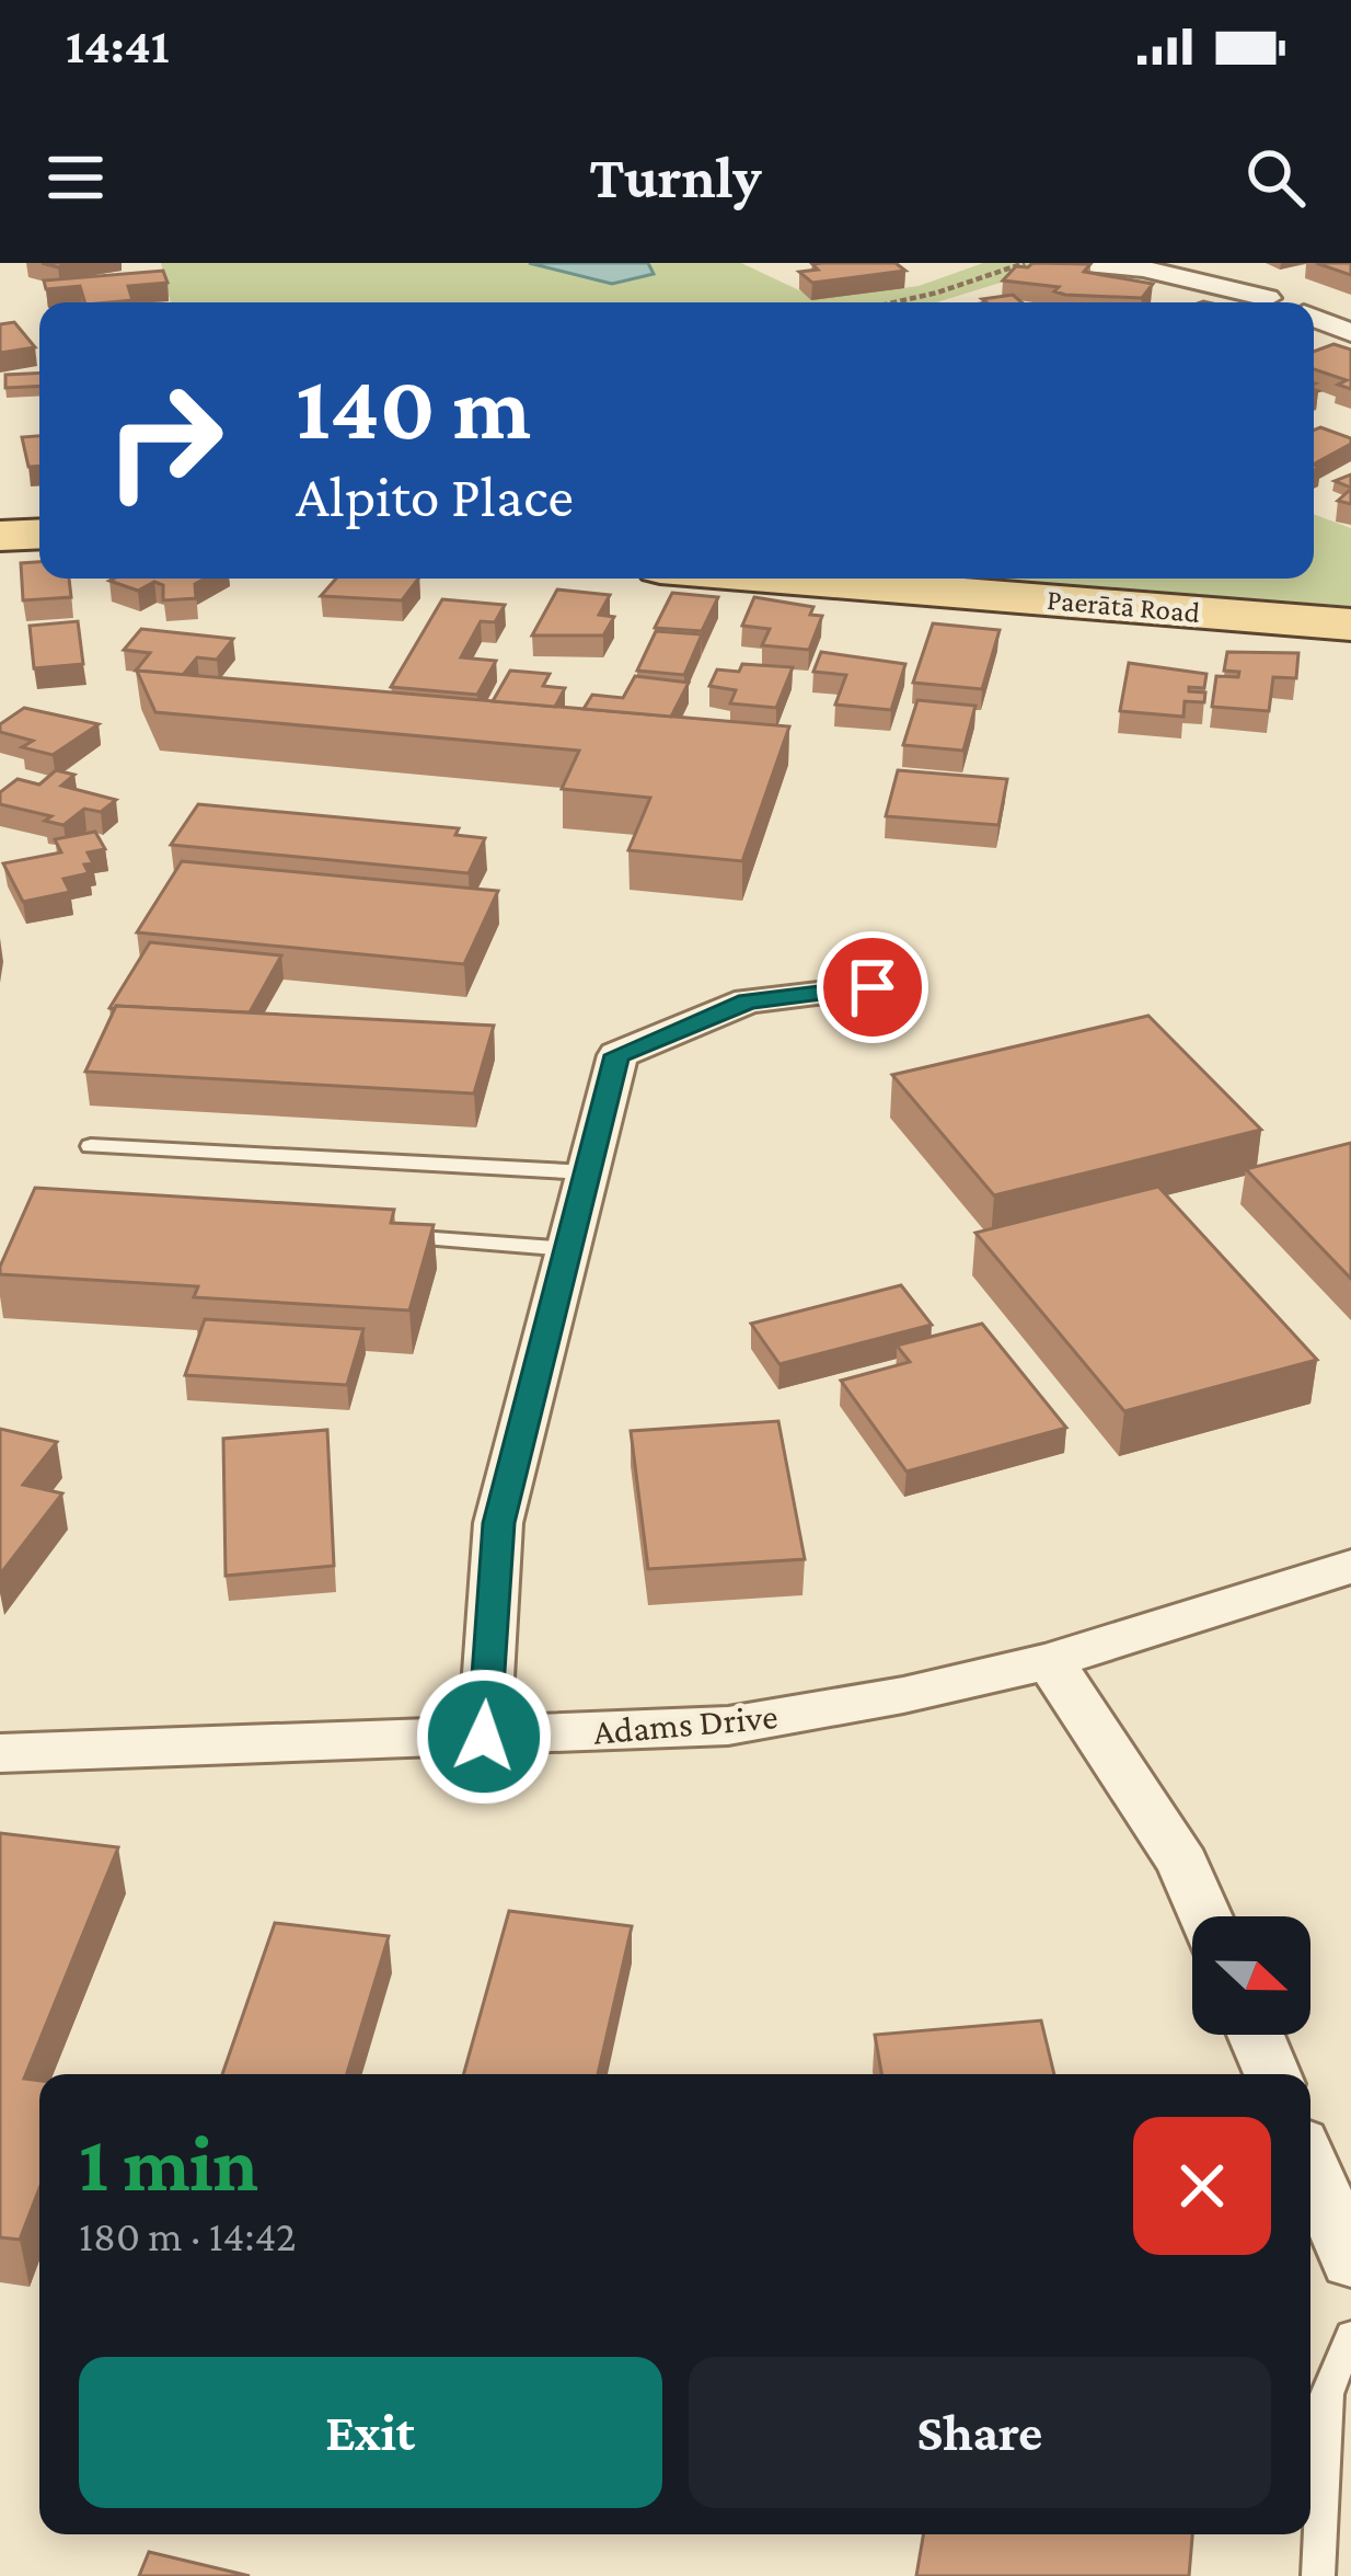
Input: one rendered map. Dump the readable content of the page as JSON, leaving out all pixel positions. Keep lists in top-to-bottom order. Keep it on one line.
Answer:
{"streets":{"main road":["Paerātā Road"],"street":["Adams Drive"]},"north":"right","page":{"status":"14:41","header":"Turnly","turn":["140 m","Alpito Place"],"heading":["1 min","180 m · 14:42"],"buttons":["Exit","Share"]}}
